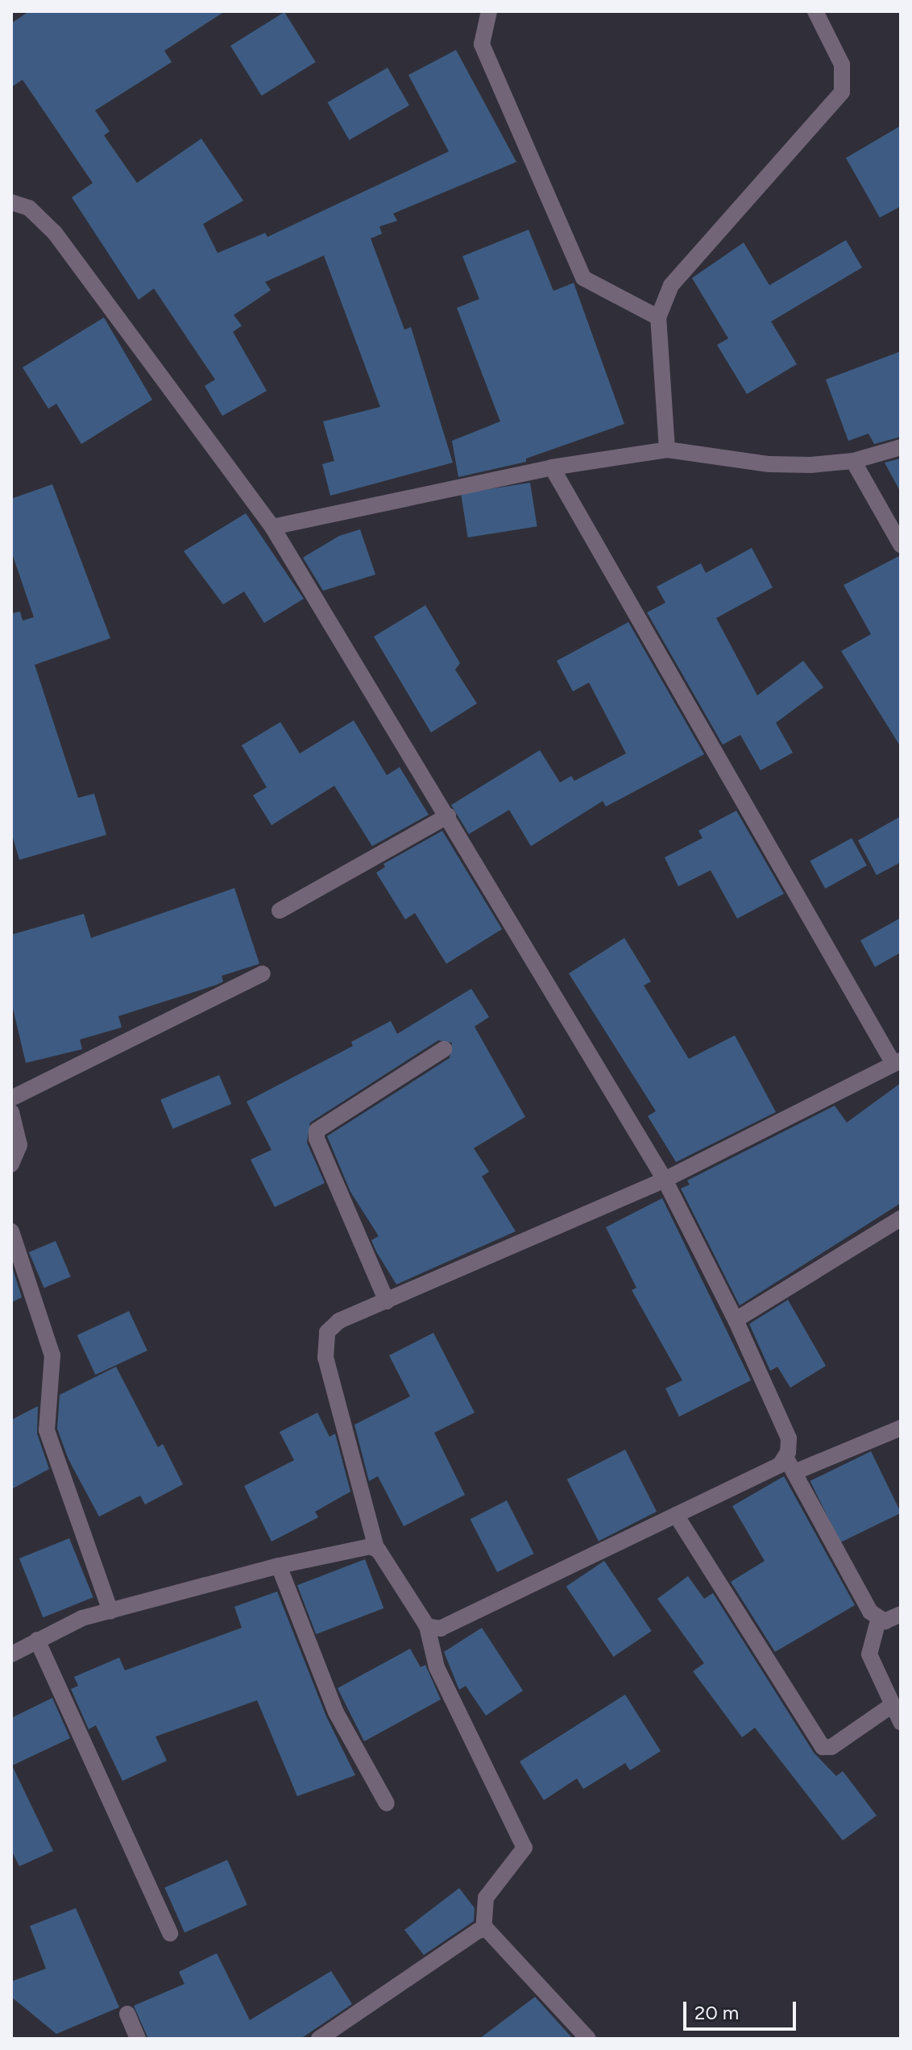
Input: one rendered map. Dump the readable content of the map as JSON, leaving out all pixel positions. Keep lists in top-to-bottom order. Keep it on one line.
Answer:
{"scale_bar":"20 m"}
